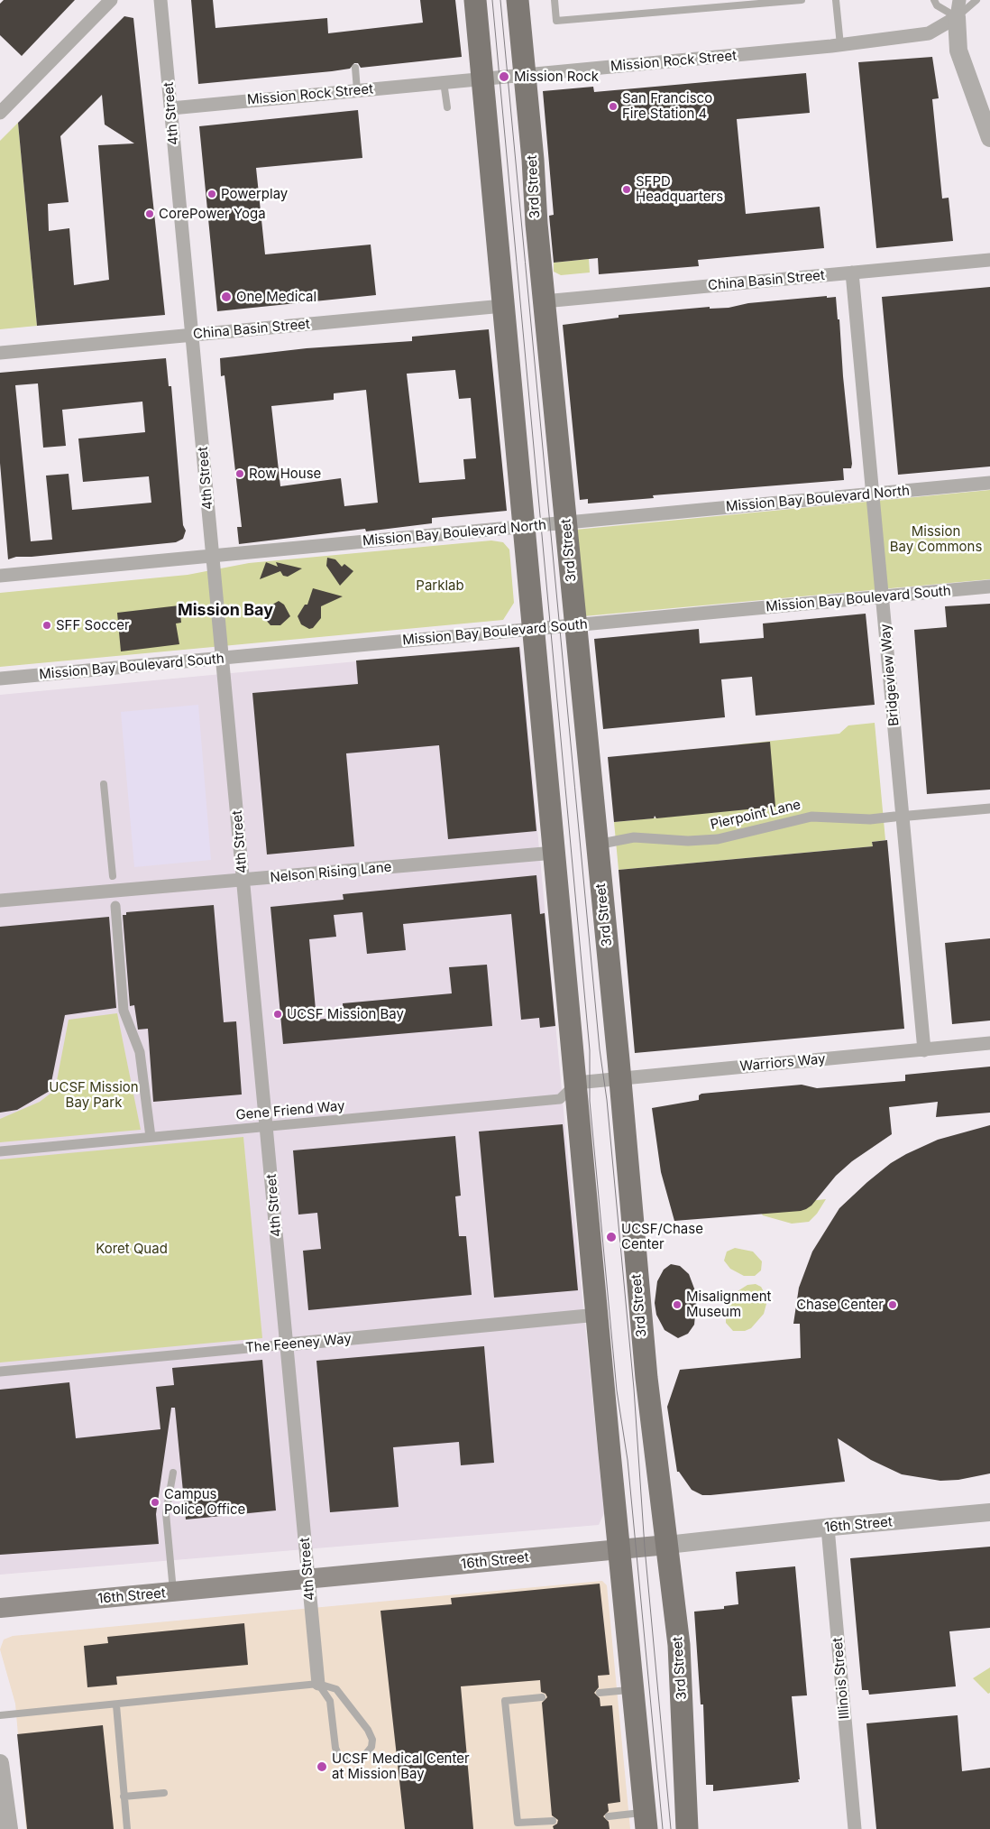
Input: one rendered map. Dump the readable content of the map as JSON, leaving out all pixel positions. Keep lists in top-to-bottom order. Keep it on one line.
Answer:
{"streets":{"main road":["3rd Street","16th Street"],"street":["Mission Rock Street","4th Street","China Basin Street","Mission Bay Boulevard North","Mission Bay Boulevard South","Bridgeview Way","Pierpoint Lane","Nelson Rising Lane","Warriors Way","Gene Friend Way","The Feeney Way","Illinois Street"]},"crossings":[["Mission Rock Street","4th Street"],["Mission Rock Street","3rd Street"],["4th Street","China Basin Street"],["4th Street","Mission Bay Boulevard North"],["4th Street","Mission Bay Boulevard South"],["4th Street","Nelson Rising Lane"],["4th Street","Gene Friend Way"],["4th Street","The Feeney Way"],["4th Street","16th Street"],["3rd Street","China Basin Street"],["3rd Street","Mission Bay Boulevard North"],["3rd Street","Mission Bay Boulevard South"],["3rd Street","Pierpoint Lane"],["3rd Street","Warriors Way"],["3rd Street","16th Street"],["China Basin Street","Bridgeview Way"],["Mission Bay Boulevard North","Bridgeview Way"],["Mission Bay Boulevard South","Bridgeview Way"],["Bridgeview Way","Warriors Way"],["Warriors Way","Gene Friend Way"],["16th Street","Illinois Street"]],"districts":["Mission Bay"],"parks":["Mission Bay Commons","Parklab","UCSF Mission Bay Park","Koret Quad"],"places":["Mission Rock","San Francisco Fire Station 4","SFPD Headquarters","Powerplay","CorePower Yoga","One Medical","Row House","SFF Soccer","UCSF Mission Bay","UCSF/Chase Center","Misalignment Museum","Chase Center","Campus Police Office","UCSF Medical Center at Mission Bay"]}
